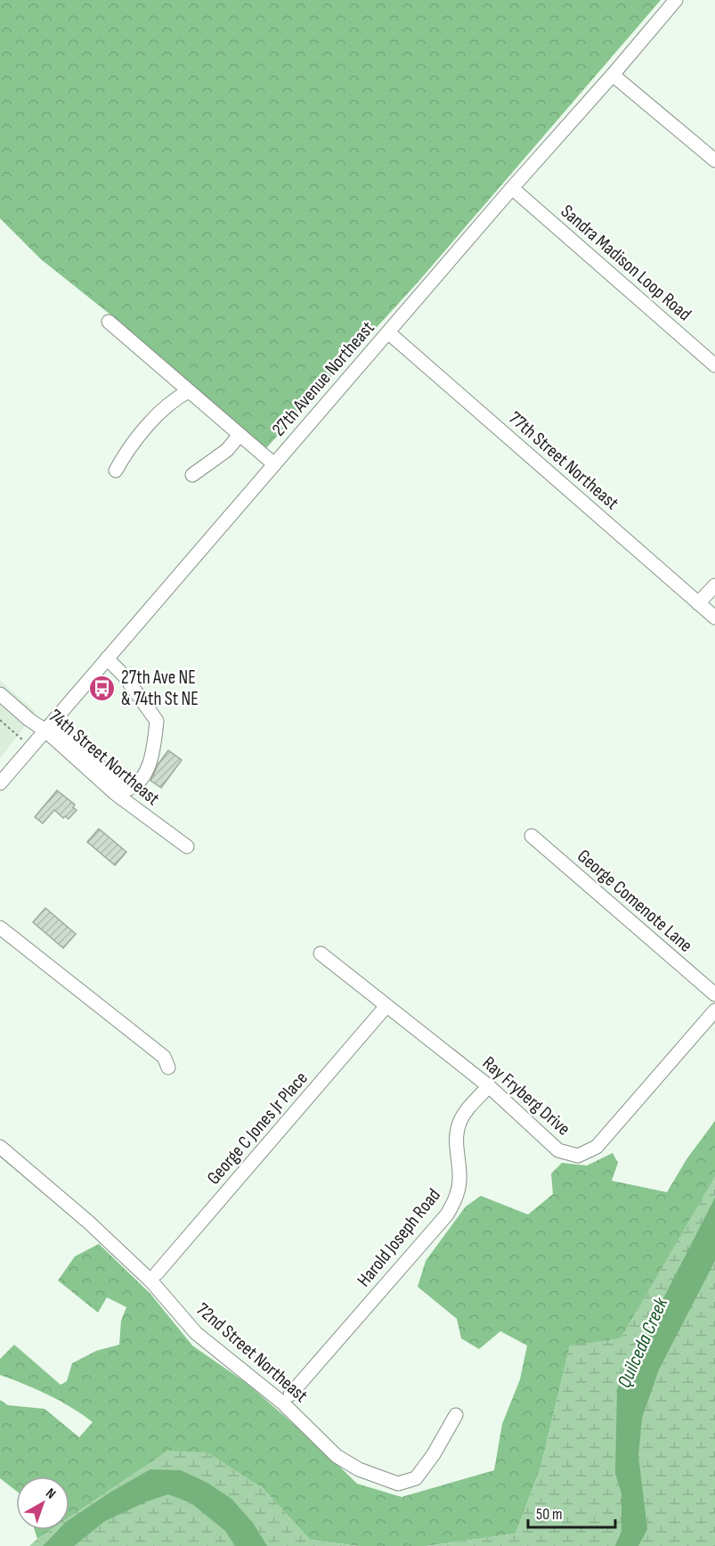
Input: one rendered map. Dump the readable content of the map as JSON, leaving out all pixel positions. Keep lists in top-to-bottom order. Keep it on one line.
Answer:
{"streets":{"street":["Sandra Madison Loop Road","27th Avenue Northeast","77th Street Northeast","74th Street Northeast","George Comenote Lane","Ray Fryberg Drive","George C Jones Jr Place","Harold Joseph Road","72nd Street Northeast"]},"crossings":[["Sandra Madison Loop Road","27th Avenue Northeast"],["27th Avenue Northeast","77th Street Northeast"],["27th Avenue Northeast","74th Street Northeast"],["Ray Fryberg Drive","George C Jones Jr Place"],["Ray Fryberg Drive","Harold Joseph Road"]],"water":["Quilceda Creek"],"places":{"bus stop":["27th Ave NE & 74th St NE"]},"scale_bar":"50 m","north":"top right"}
